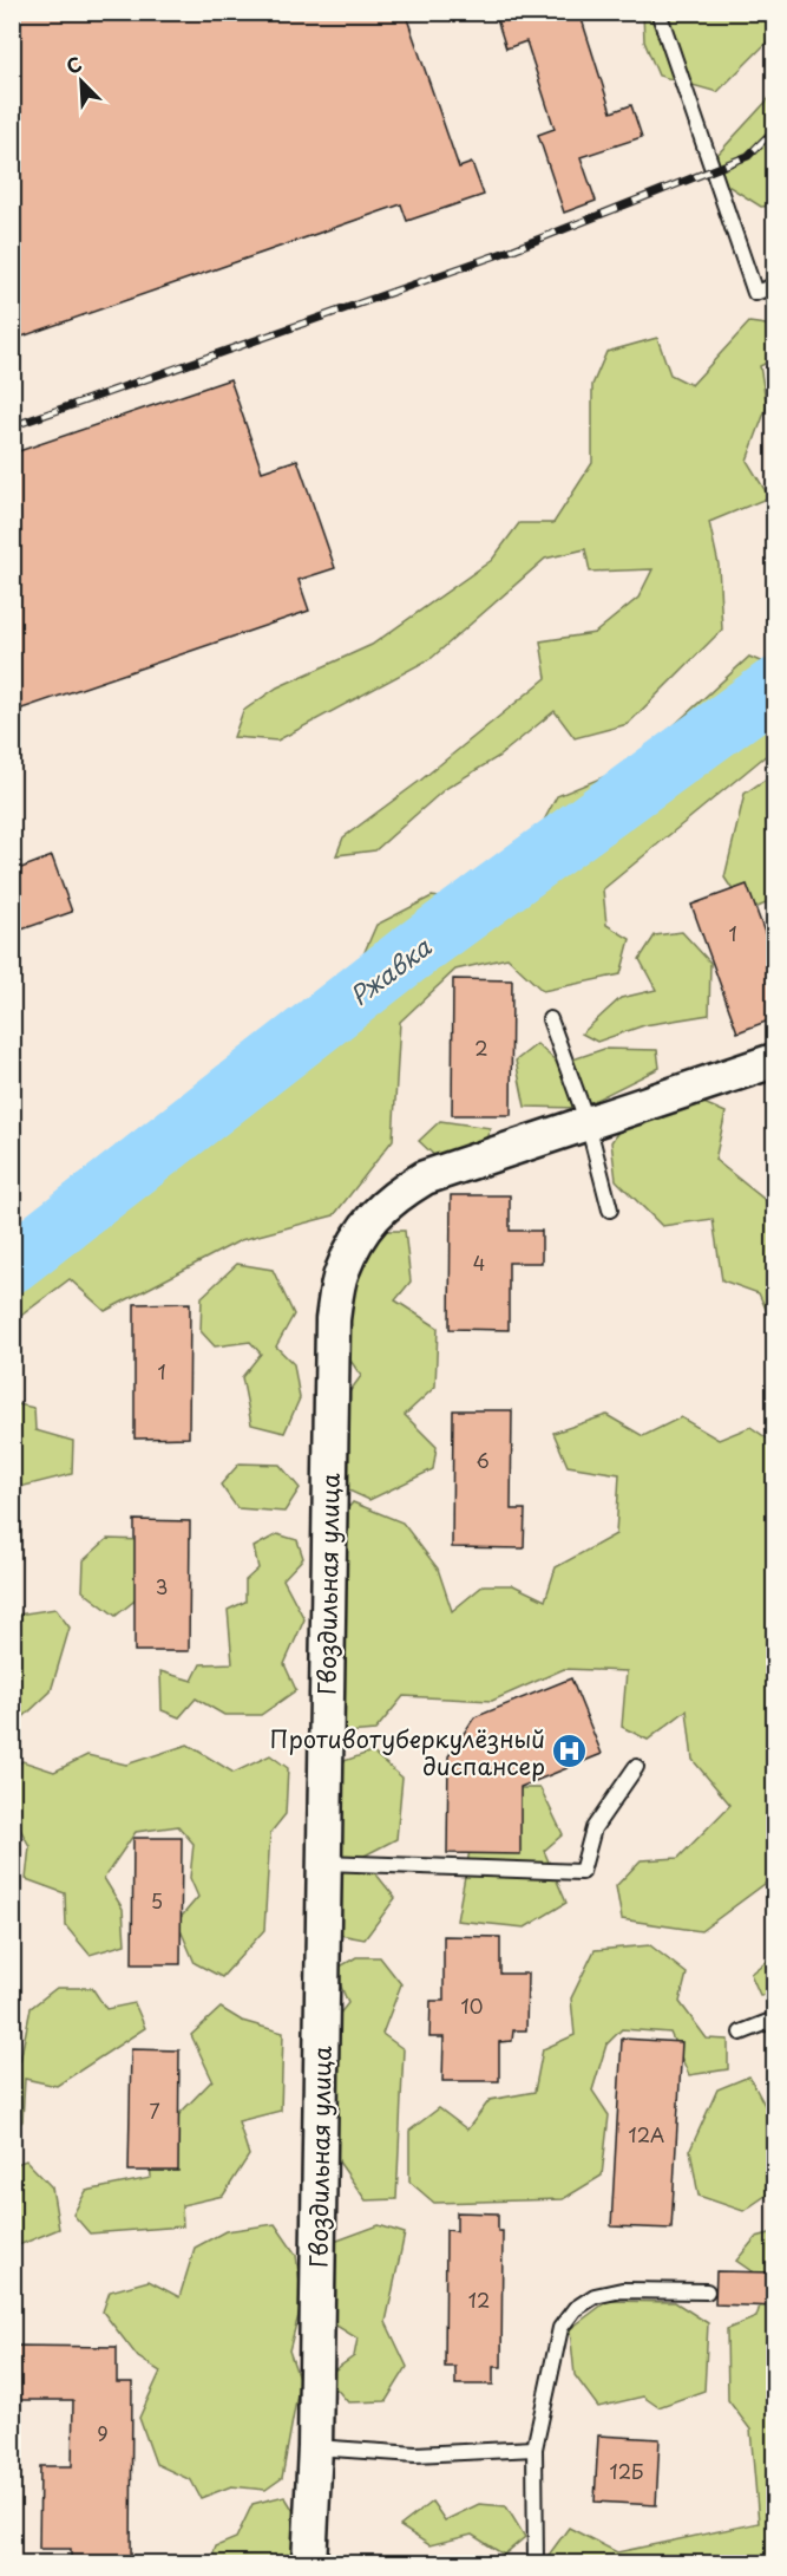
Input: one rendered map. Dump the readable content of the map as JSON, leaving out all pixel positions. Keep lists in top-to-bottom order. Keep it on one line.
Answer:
{"streets":{"street":["Гвоздильная улица"]},"water":["Ржавка"],"places":{"hospital":["Противотуберкулёзный диспансер"]},"house_numbers":["1","2","4","1","6","3","5","10","7","12А","12","9","12Б"],"north":"top left"}
